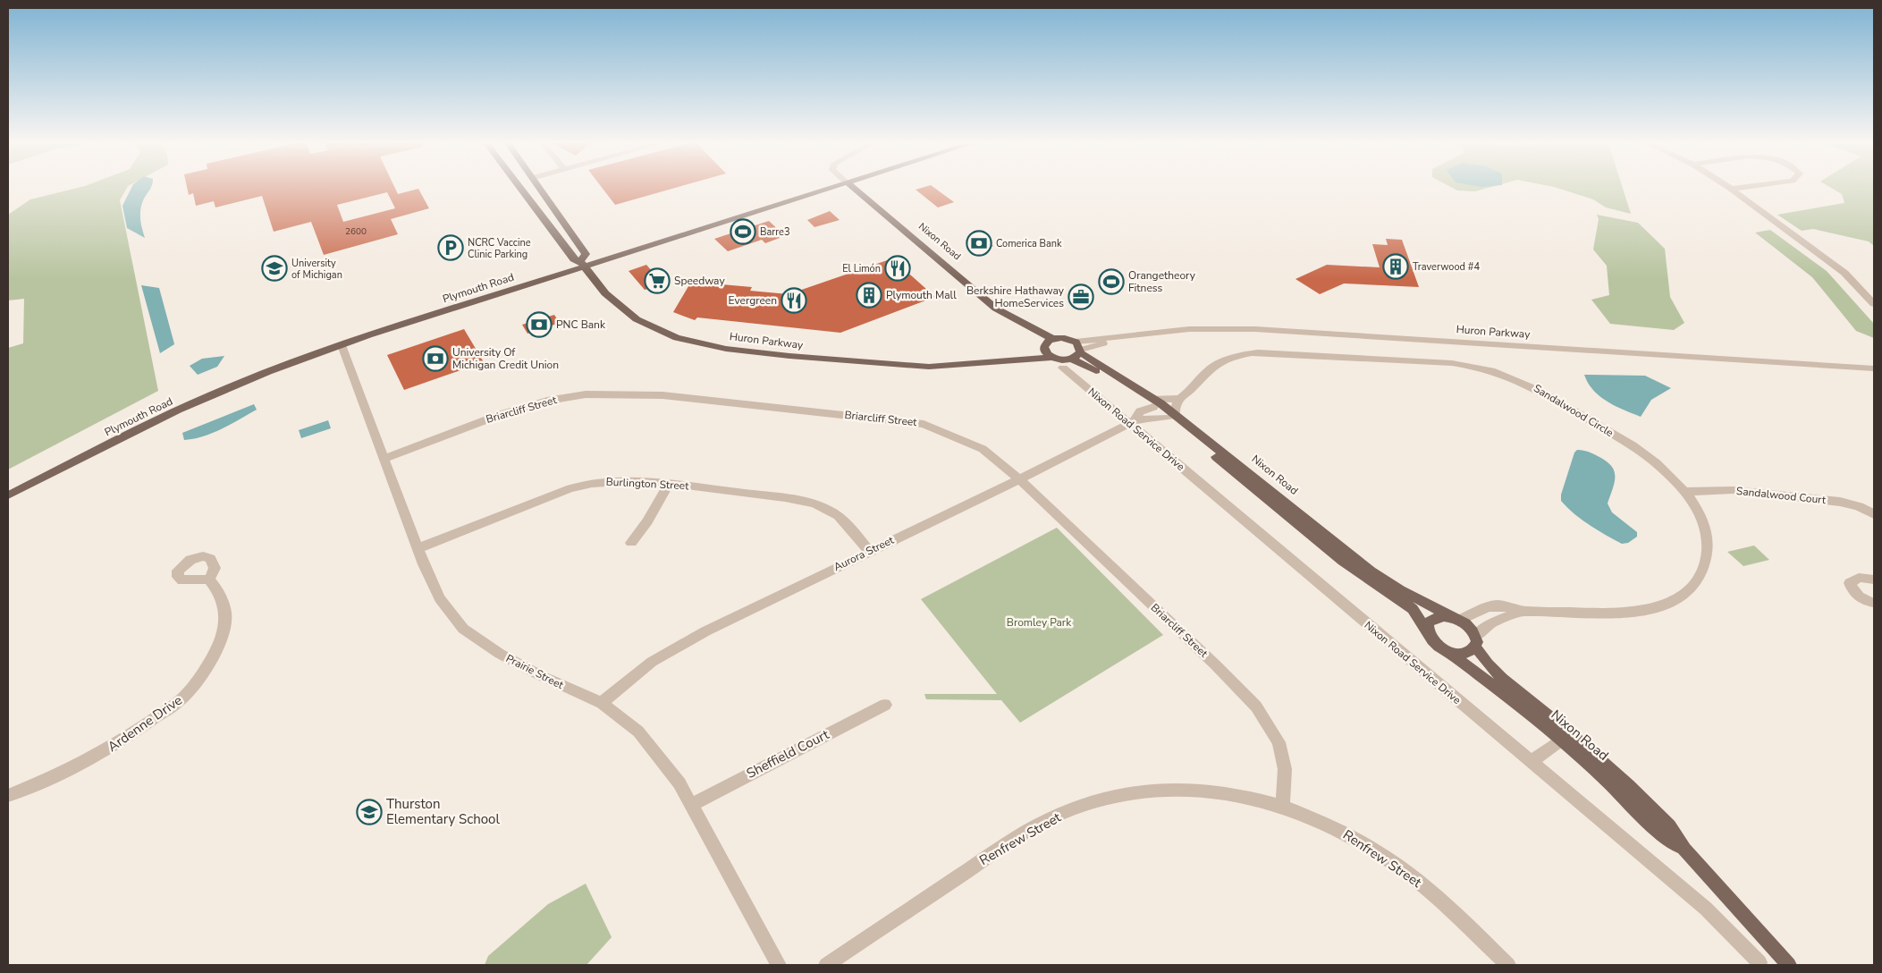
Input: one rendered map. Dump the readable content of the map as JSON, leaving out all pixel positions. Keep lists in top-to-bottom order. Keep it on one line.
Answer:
{"streets":{"main road":["Nixon Road","Plymouth Road","Huron Parkway"],"street":["Briarcliff Street","Sandalwood Circle","Nixon Road Service Drive","Burlington Street","Sandalwood Court","Aurora Street","Prairie Street","Ardenne Drive","Sheffield Court","Renfrew Street"]},"crossings":[["Nixon Road","Huron Parkway"],["Nixon Road","Sandalwood Circle"],["Nixon Road","Aurora Street"],["Plymouth Road","Huron Parkway"],["Plymouth Road","Prairie Street"],["Briarcliff Street","Aurora Street"],["Briarcliff Street","Prairie Street"],["Briarcliff Street","Renfrew Street"],["Sandalwood Circle","Sandalwood Court"],["Nixon Road Service Drive","Aurora Street"],["Burlington Street","Aurora Street"],["Burlington Street","Prairie Street"],["Aurora Street","Prairie Street"],["Prairie Street","Sheffield Court"]],"parks":["Bromley Park"],"places":{"sports":["Barre3","Orangetheory Fitness"],"bank":["Comerica Bank","PNC Bank","University Of Michigan Credit Union"],"parking":["NCRC Vaccine Clinic Parking"],"building":["Traverwood #4","Plymouth Mall"],"school or university":["University of Michigan","Thurston Elementary School"],"restaurant":["El Limón","Evergreen"],"supermarket":["Speedway"],"office":["Berkshire Hathaway HomeServices"]},"house_numbers":["2600"]}
